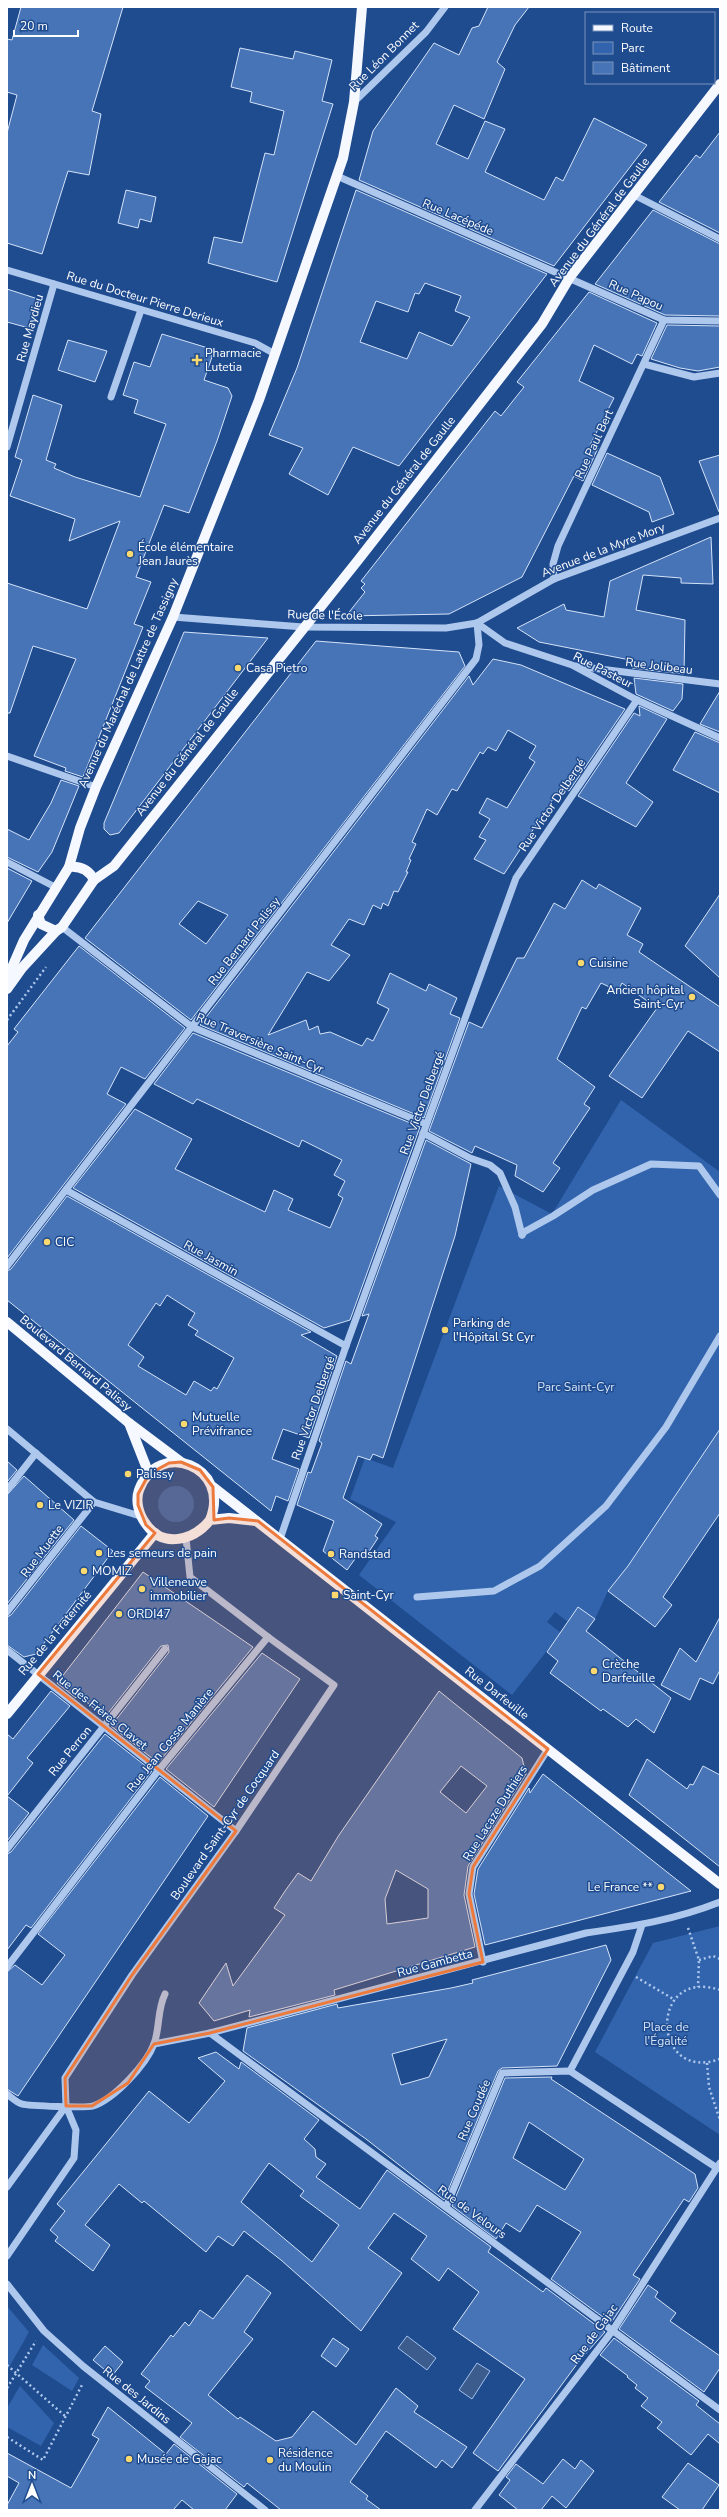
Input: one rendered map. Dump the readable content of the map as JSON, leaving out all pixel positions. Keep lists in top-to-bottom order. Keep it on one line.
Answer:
{"streets":{"main road":["Avenue du Général de Gaulle","Avenue du Maréchal de Lattre de Tassigny","Boulevard Bernard Palissy","Rue de la Fraternité","Rue Darfeuille"],"street":["Rue Léon Bonnet","Rue Lacépéde","Rue Papou","Rue du Docteur Pierre Derieux","Rue Maydieu","Rue Paul Bert","Avenue de la Myre Mory","Rue de l'École","Rue Jolibeau","Rue Pasteur","Rue Victor Delbergé","Rue Bernard Palissy","Rue Traversière Saint-Cyr","Rue Jasmin","Rue Muette","Rue des Frères Clavet","Rue Jean Cosse Manière","Rue Perron","Rue Lacaze Duthiers","Boulevard Saint-Cyr de Cocquard","Rue Gambetta","Rue Coudée","Rue de Velours","Rue de Gajac","Rue des Jardins"]},"crossings":[["Rue Léon Bonnet","Avenue du Maréchal de Lattre de Tassigny"],["Rue Lacépéde","Avenue du Général de Gaulle"],["Rue Lacépéde","Rue Papou"],["Rue Lacépéde","Avenue du Maréchal de Lattre de Tassigny"],["Avenue du Général de Gaulle","Rue Papou"],["Avenue du Général de Gaulle","Rue de l'École"],["Rue Papou","Rue Paul Bert"],["Rue du Docteur Pierre Derieux","Rue Maydieu"],["Rue du Docteur Pierre Derieux","Avenue du Maréchal de Lattre de Tassigny"],["Rue Paul Bert","Avenue de la Myre Mory"],["Avenue de la Myre Mory","Rue de l'École"],["Avenue de la Myre Mory","Rue Pasteur"],["Avenue de la Myre Mory","Rue Bernard Palissy"],["Rue de l'École","Rue Pasteur"],["Rue de l'École","Avenue du Maréchal de Lattre de Tassigny"],["Rue de l'École","Rue Bernard Palissy"],["Rue Jolibeau","Rue Pasteur"],["Rue Pasteur","Rue Victor Delbergé"],["Rue Pasteur","Rue Bernard Palissy"],["Rue Victor Delbergé","Rue Traversière Saint-Cyr"],["Rue Victor Delbergé","Rue Jasmin"],["Rue Victor Delbergé","Rue Darfeuille"],["Rue Bernard Palissy","Rue Traversière Saint-Cyr"],["Rue Bernard Palissy","Rue Jasmin"],["Boulevard Bernard Palissy","Rue de la Fraternité"],["Boulevard Bernard Palissy","Rue Darfeuille"],["Rue de la Fraternité","Rue Darfeuille"],["Rue de la Fraternité","Rue des Frères Clavet"],["Rue Darfeuille","Rue Lacaze Duthiers"],["Rue des Frères Clavet","Rue Jean Cosse Manière"],["Rue des Frères Clavet","Rue Perron"],["Rue des Frères Clavet","Boulevard Saint-Cyr de Cocquard"],["Rue Jean Cosse Manière","Boulevard Saint-Cyr de Cocquard"],["Rue Lacaze Duthiers","Rue Gambetta"],["Rue Gambetta","Rue de Velours"],["Rue Coudée","Rue de Velours"],["Rue de Velours","Rue de Gajac"]],"parks":["Parc Saint-Cyr","Place de l'Égalité"],"places":{"health":["Pharmacie Lutetia"],"other":["École élémentaire Jean Jaurès","Casa Pietro","Cuisine","Ancien hôpital Saint-Cyr","CIC","Parking de l'Hôpital St Cyr","Mutuelle Prévifrance","Palissy","Le VIZIR","Les semeurs de pain","Randstad","MOMIZ","Villeneuve immobilier","ORDI47","Crèche Darfeuille","Le France **","Musée de Gajac","Résidence du Moulin"],"transit":["Saint-Cyr"]},"legend":["Route","Parc","Bâtiment"],"scale_bar":"20 m","north":"top"}
